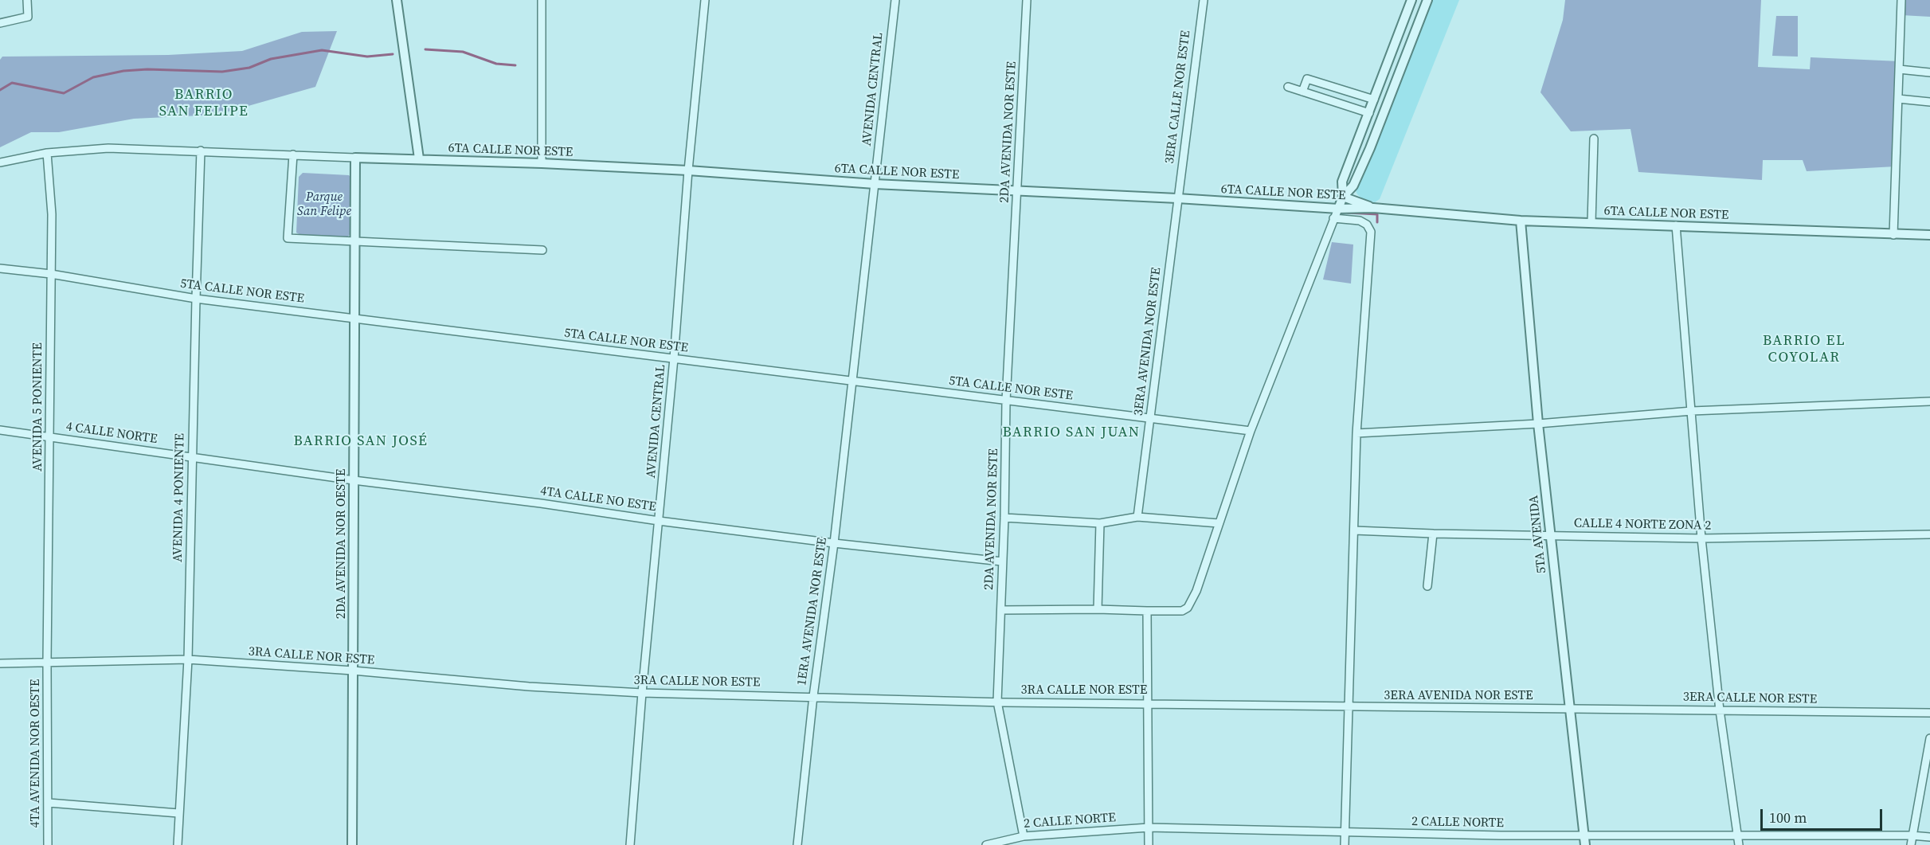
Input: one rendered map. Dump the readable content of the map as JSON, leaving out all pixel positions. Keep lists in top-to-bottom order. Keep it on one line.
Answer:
{"streets":{"street":["AVENIDA CENTRAL","3ERA CALLE NOR ESTE","2DA AVENIDA NOR ESTE","6TA CALLE NOR ESTE","5TA CALLE NOR ESTE","3ERA AVENIDA NOR ESTE","AVENIDA 5 PONIENTE","4 CALLE NORTE","AVENIDA 4 PONIENTE","4TA CALLE NO ESTE","CALLE 4 NORTE ZONA 2","5TA AVENIDA","2DA AVENIDA NOR OESTE","1ERA AVENIDA NOR ESTE","3RA CALLE NOR ESTE","4TA AVENIDA NOR OESTE","2 CALLE NORTE"]},"crossings":[["AVENIDA CENTRAL","6TA CALLE NOR ESTE"],["AVENIDA CENTRAL","5TA CALLE NOR ESTE"],["AVENIDA CENTRAL","4TA CALLE NO ESTE"],["AVENIDA CENTRAL","1ERA AVENIDA NOR ESTE"],["AVENIDA CENTRAL","3RA CALLE NOR ESTE"],["3ERA CALLE NOR ESTE","6TA CALLE NOR ESTE"],["3ERA CALLE NOR ESTE","3ERA AVENIDA NOR ESTE"],["3ERA CALLE NOR ESTE","5TA AVENIDA"],["2DA AVENIDA NOR ESTE","6TA CALLE NOR ESTE"],["2DA AVENIDA NOR ESTE","5TA CALLE NOR ESTE"],["2DA AVENIDA NOR ESTE","4TA CALLE NO ESTE"],["2DA AVENIDA NOR ESTE","3RA CALLE NOR ESTE"],["2DA AVENIDA NOR ESTE","2 CALLE NORTE"],["6TA CALLE NOR ESTE","3ERA AVENIDA NOR ESTE"],["6TA CALLE NOR ESTE","5TA AVENIDA"],["6TA CALLE NOR ESTE","2DA AVENIDA NOR OESTE"],["5TA CALLE NOR ESTE","3ERA AVENIDA NOR ESTE"],["5TA CALLE NOR ESTE","AVENIDA 5 PONIENTE"],["5TA CALLE NOR ESTE","AVENIDA 4 PONIENTE"],["5TA CALLE NOR ESTE","2DA AVENIDA NOR OESTE"],["5TA CALLE NOR ESTE","1ERA AVENIDA NOR ESTE"],["3ERA AVENIDA NOR ESTE","5TA AVENIDA"],["3ERA AVENIDA NOR ESTE","3RA CALLE NOR ESTE"],["AVENIDA 5 PONIENTE","4 CALLE NORTE"],["AVENIDA 5 PONIENTE","3RA CALLE NOR ESTE"],["AVENIDA 5 PONIENTE","4TA AVENIDA NOR OESTE"],["4 CALLE NORTE","AVENIDA 4 PONIENTE"],["4 CALLE NORTE","4TA CALLE NO ESTE"],["AVENIDA 4 PONIENTE","4TA CALLE NO ESTE"],["AVENIDA 4 PONIENTE","3RA CALLE NOR ESTE"],["4TA CALLE NO ESTE","2DA AVENIDA NOR OESTE"],["4TA CALLE NO ESTE","1ERA AVENIDA NOR ESTE"],["CALLE 4 NORTE ZONA 2","5TA AVENIDA"],["5TA AVENIDA","2 CALLE NORTE"],["2DA AVENIDA NOR OESTE","3RA CALLE NOR ESTE"],["1ERA AVENIDA NOR ESTE","3RA CALLE NOR ESTE"],["3RA CALLE NOR ESTE","4TA AVENIDA NOR OESTE"]],"districts":["BARRIO SAN FELIPE","BARRIO EL COYOLAR","BARRIO SAN JUAN","BARRIO SAN JOSÉ"],"parks":["Parque San Felipe"],"scale_bar":"100 m"}
